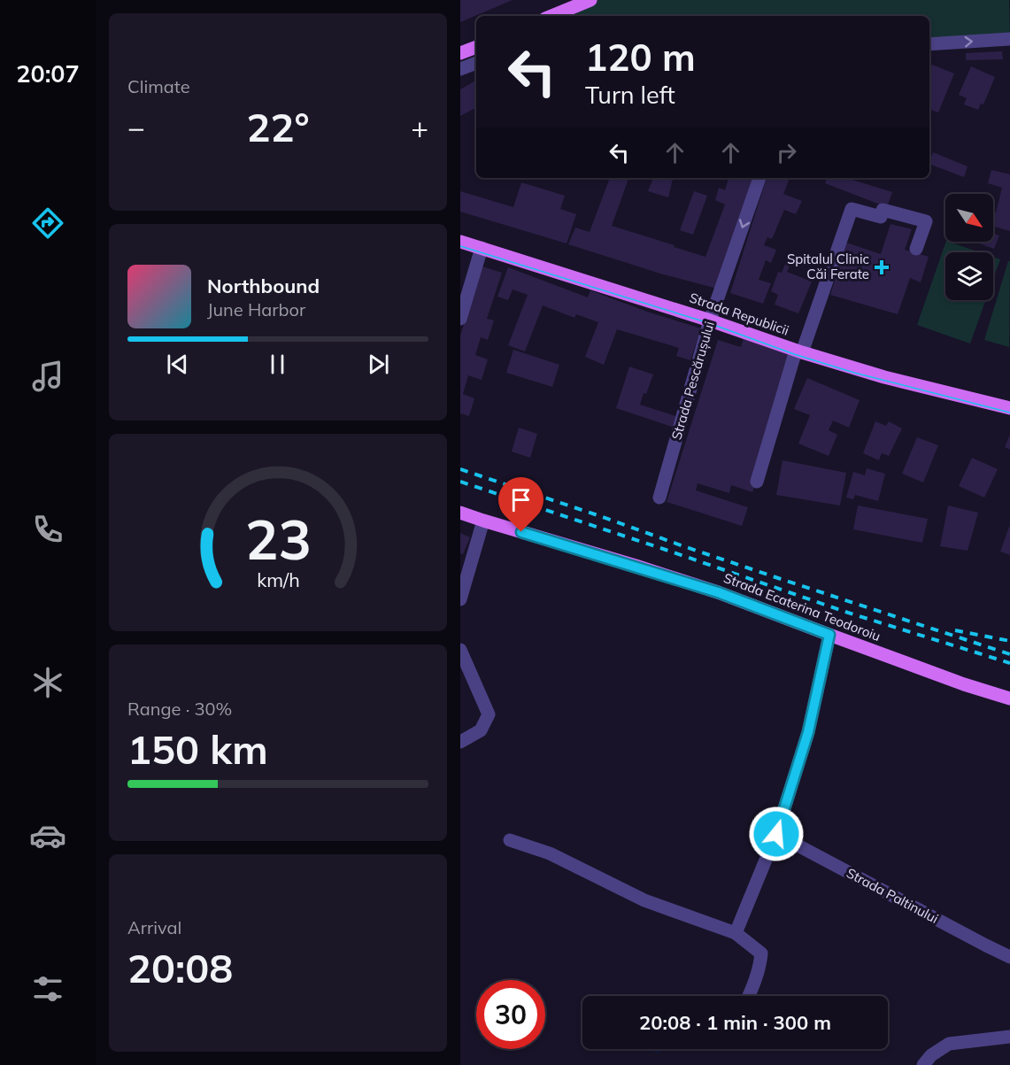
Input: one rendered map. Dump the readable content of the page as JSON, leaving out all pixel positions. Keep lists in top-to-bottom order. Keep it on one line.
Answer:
{"streets":{"main road":["Strada Republicii","Strada Ecaterina Teodoroiu"],"street":["Strada Pescărușului","Strada Paltinului"]},"crossings":[["Strada Republicii","Strada Pescărușului"]],"one_way":["Strada Pescărușului"],"places":{"health":["Spitalul Clinic Căi Ferate"]},"north":"bottom right","page":{"tabs":"20:07","tile":["Climate",["Range · 30%","150 km"],["Arrival","20:08"]],"turn":["120 m","Turn left"],"heat":["−","22°","+"],"song":["Northbound","June Harbor"],"limit":"30","trip":"20:08 · 1 min · 300 m","gauge":["23","km/h"]}}
